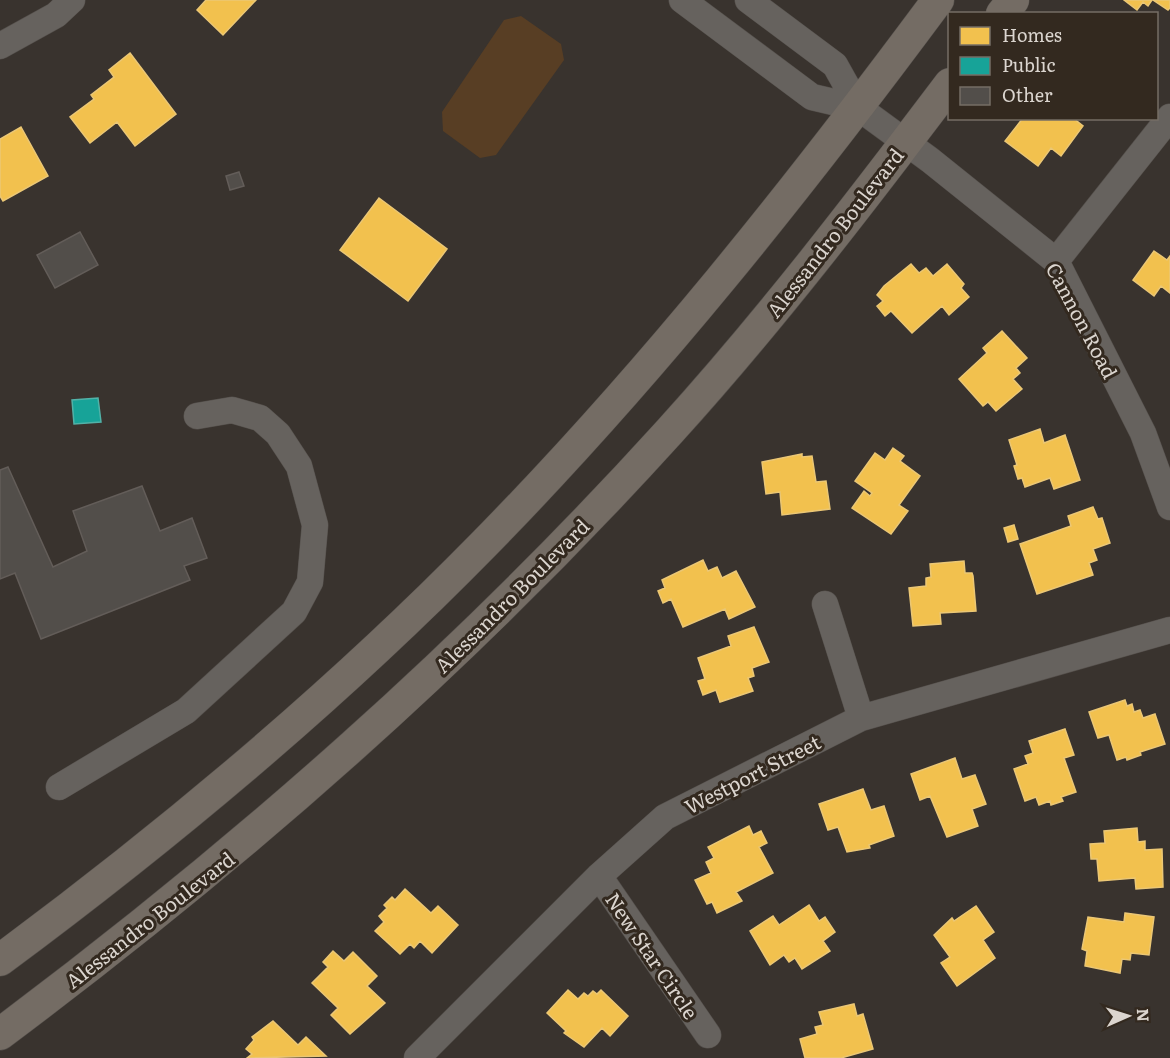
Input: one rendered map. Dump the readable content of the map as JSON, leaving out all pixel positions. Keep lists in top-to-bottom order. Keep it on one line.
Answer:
{"streets":{"main road":["Alessandro Boulevard"],"street":["Cannon Road","Westport Street","New Star Circle"]},"crossings":[["Alessandro Boulevard","Cannon Road"],["Westport Street","New Star Circle"]],"legend":["Homes","Public","Other"],"north":"right"}
